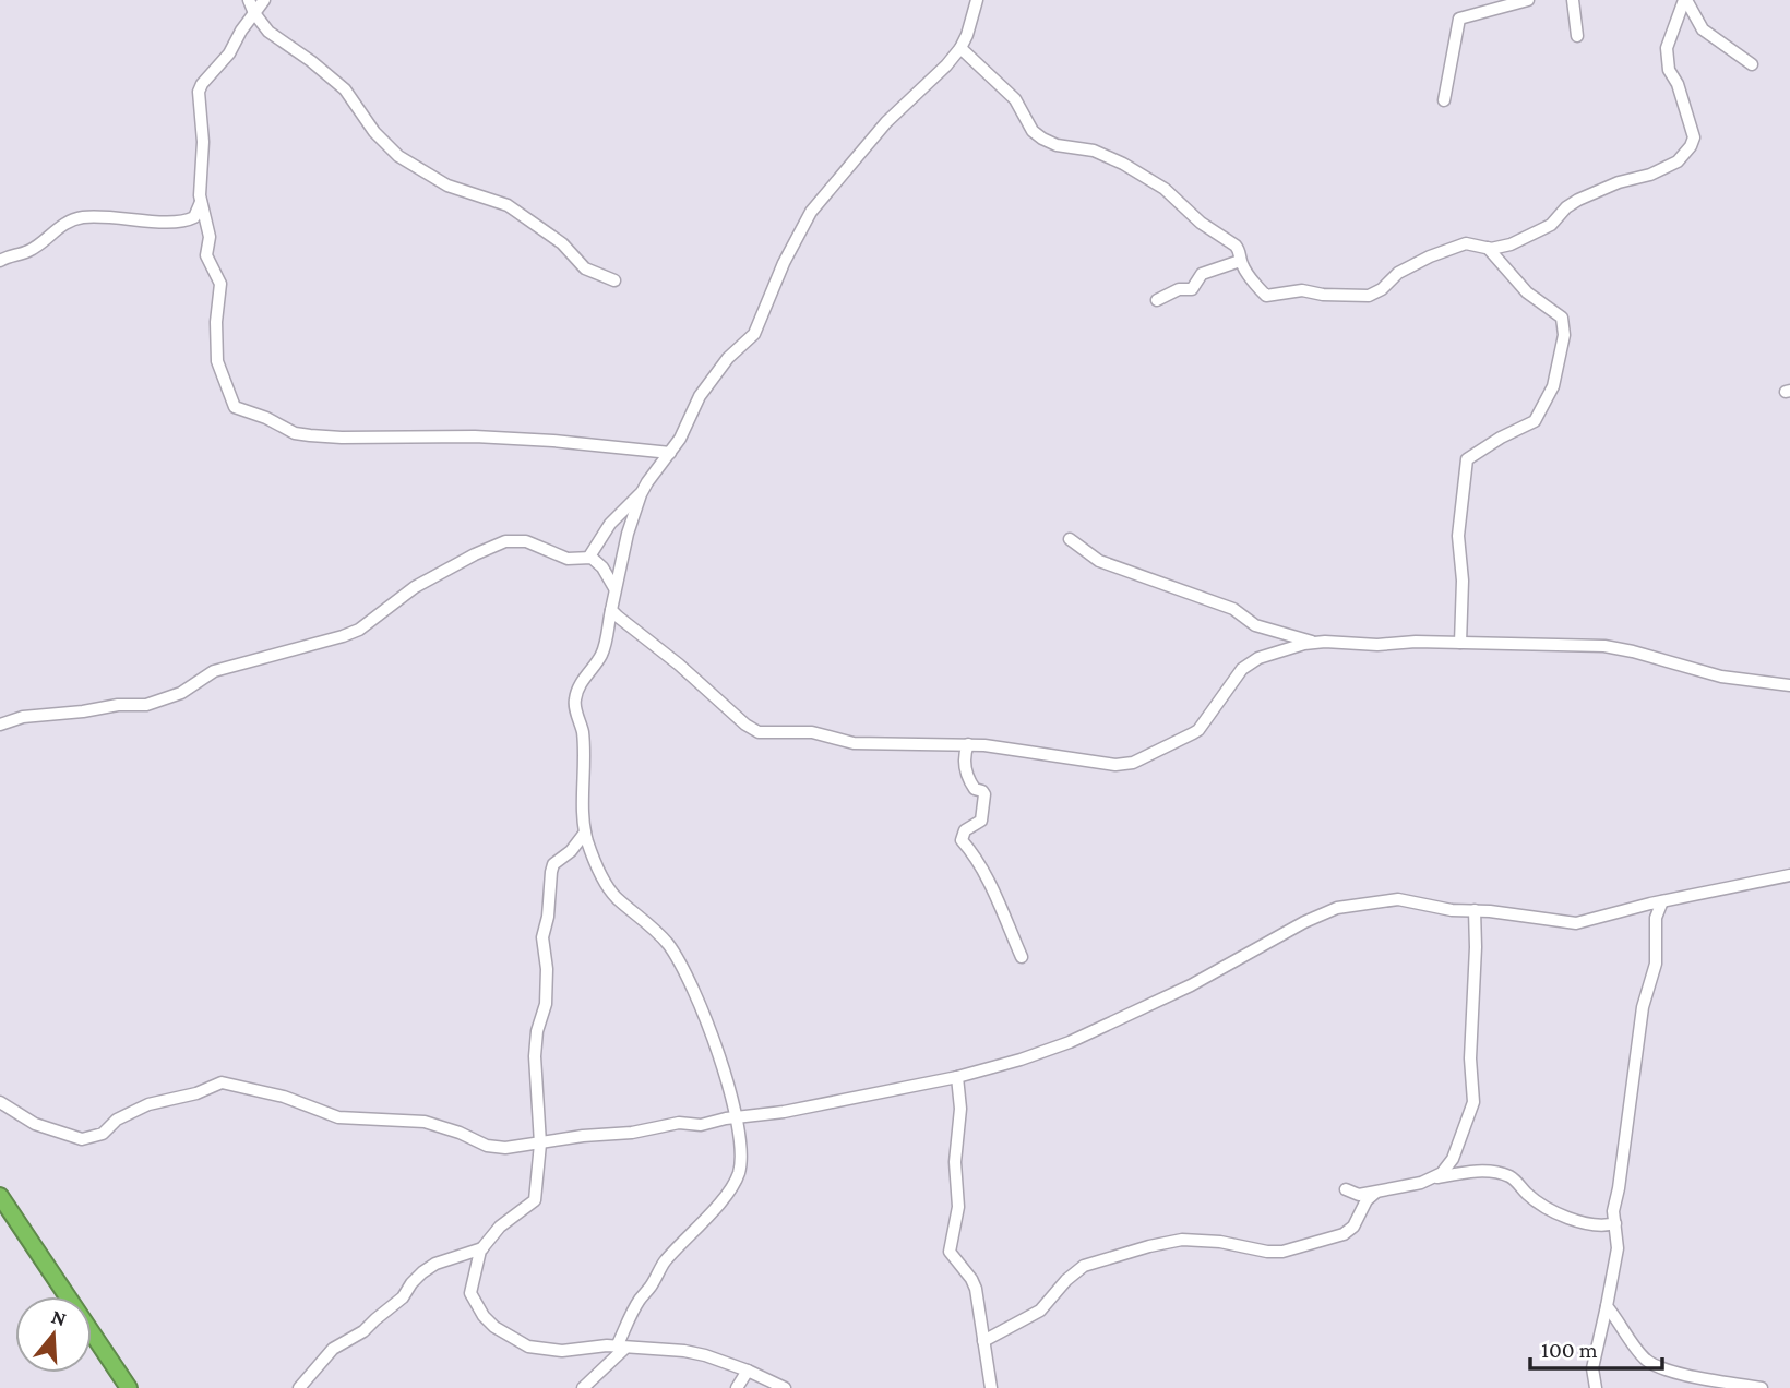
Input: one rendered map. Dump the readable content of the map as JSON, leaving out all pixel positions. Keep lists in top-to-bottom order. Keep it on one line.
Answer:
{"scale_bar":"100 m","north":"top"}
